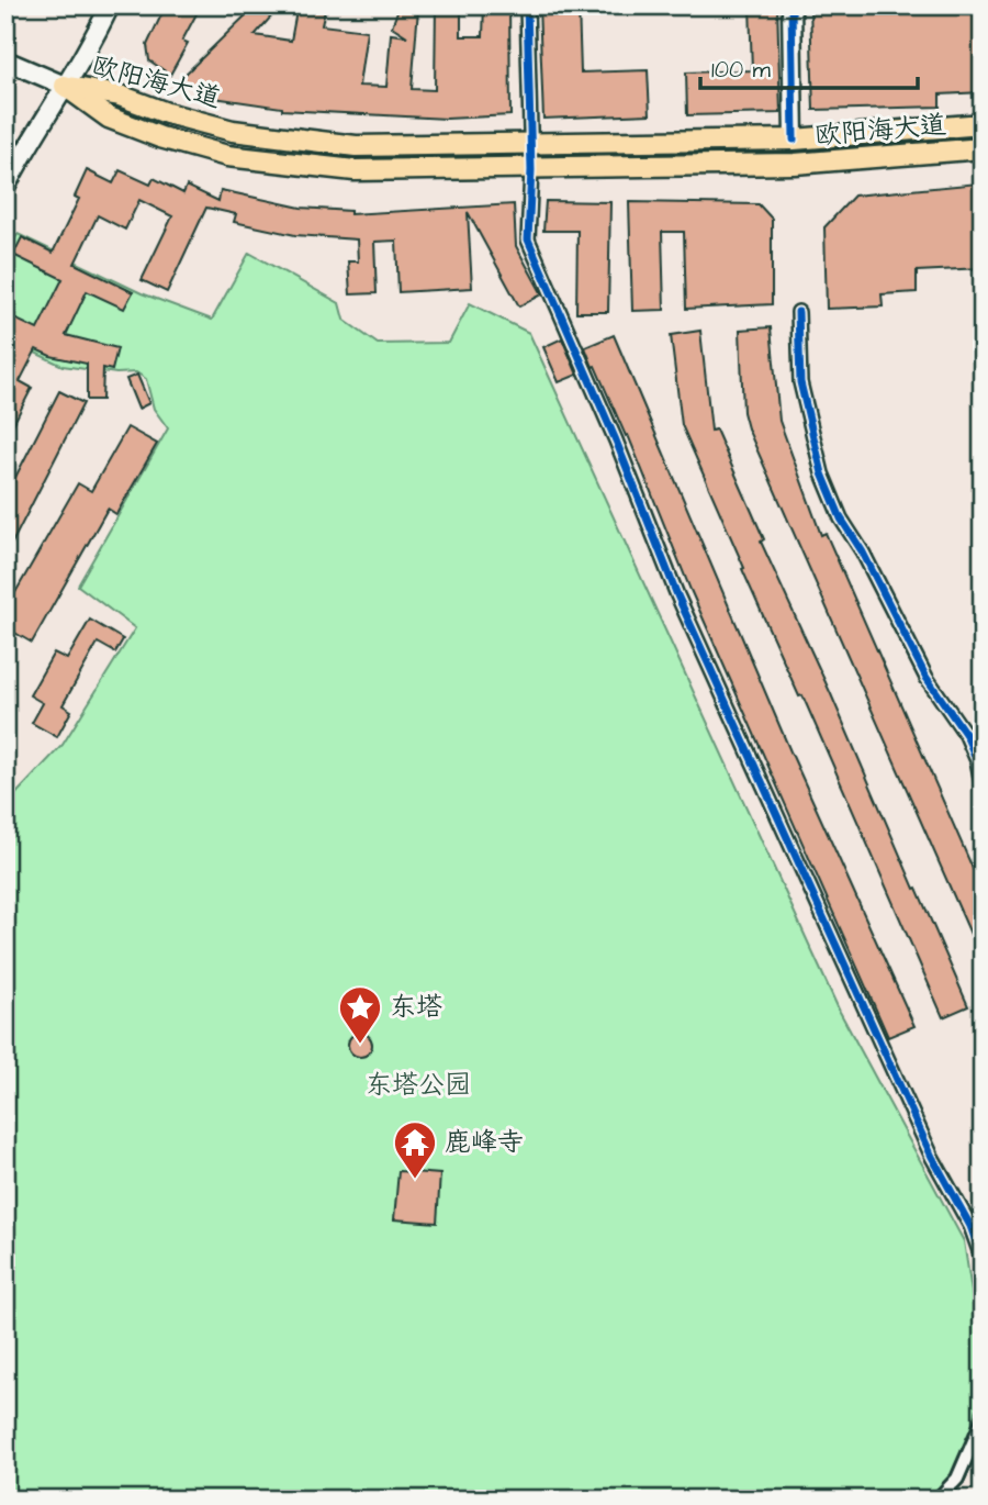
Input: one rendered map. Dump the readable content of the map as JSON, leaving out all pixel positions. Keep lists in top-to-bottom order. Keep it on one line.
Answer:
{"streets":{"main road":["欧阳海大道"]},"parks":["东塔公园"],"places":{"place":["东塔"],"temple":["鹿峰寺"]},"scale_bar":"100 m"}
